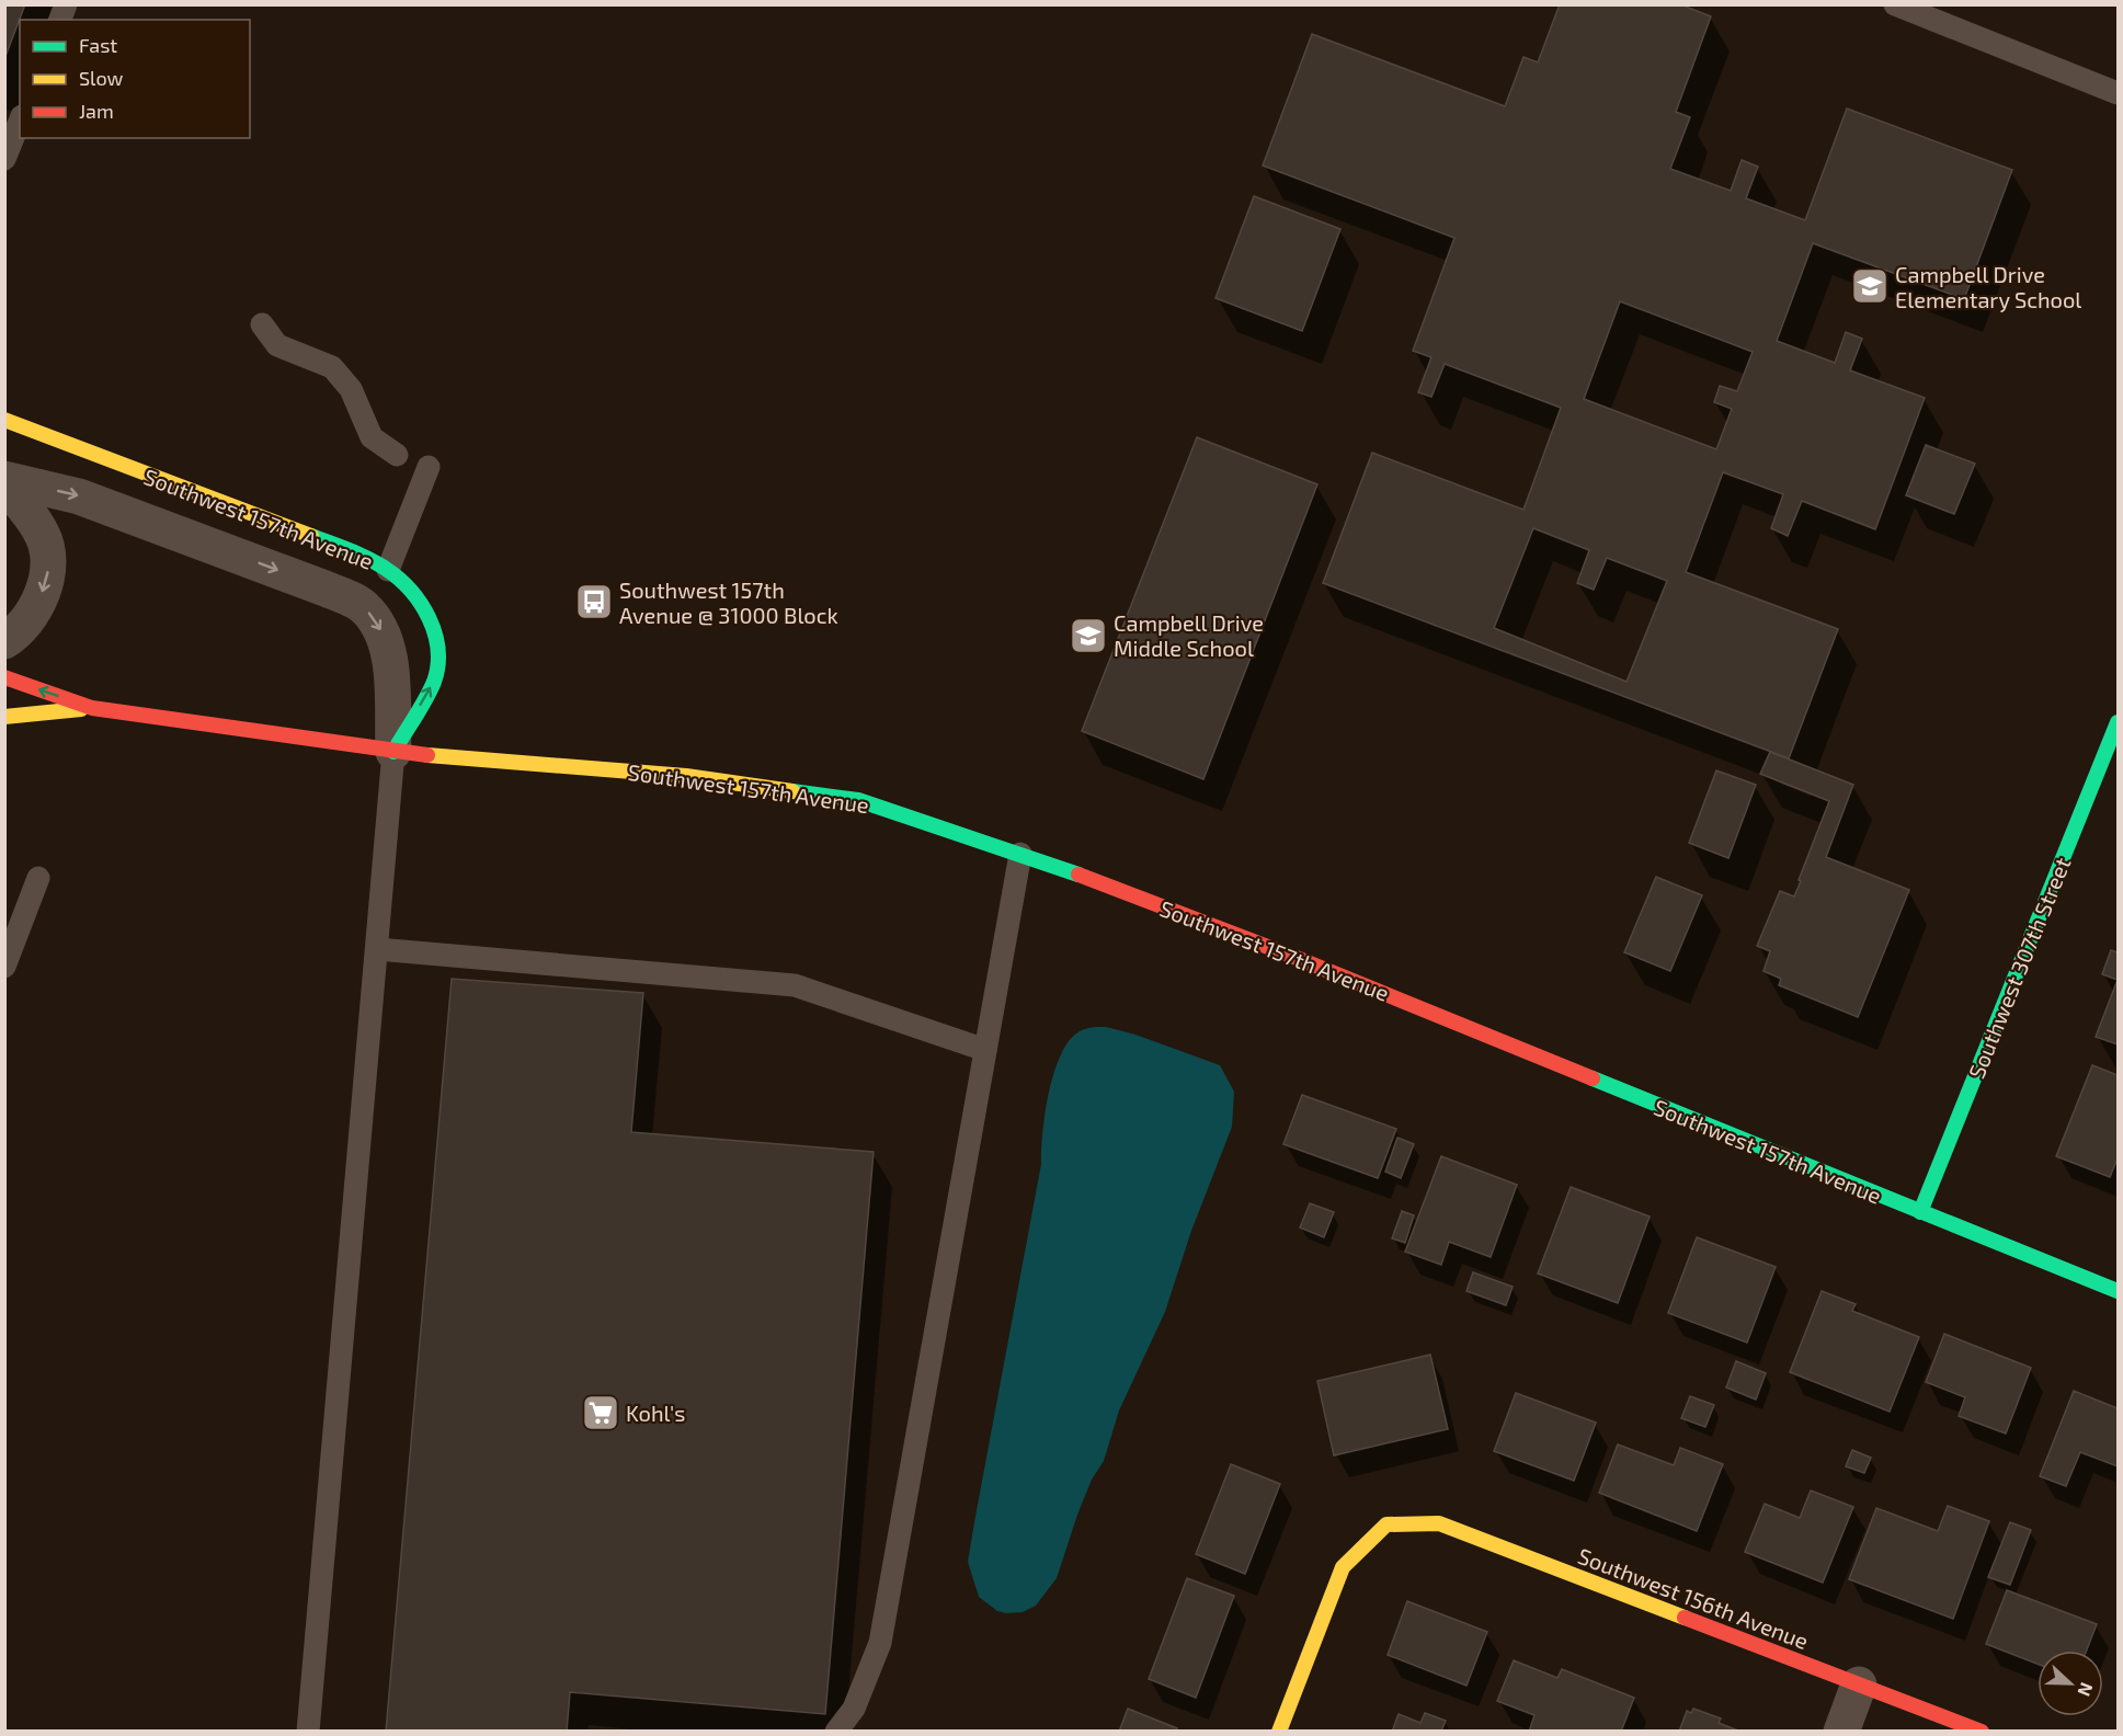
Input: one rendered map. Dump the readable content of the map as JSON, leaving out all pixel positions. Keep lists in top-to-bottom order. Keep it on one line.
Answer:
{"streets":{"street":["Southwest 157th Avenue","Southwest 307th Street","Southwest 156th Avenue"]},"crossings":[["Southwest 157th Avenue","Southwest 307th Street"]],"places":{"school or university":["Campbell Drive Elementary School","Campbell Drive Middle School"],"bus stop":["Southwest 157th Avenue @ 31000 Block"],"supermarket":["Kohl's"]},"legend":["Fast","Slow","Jam"],"north":"right"}
